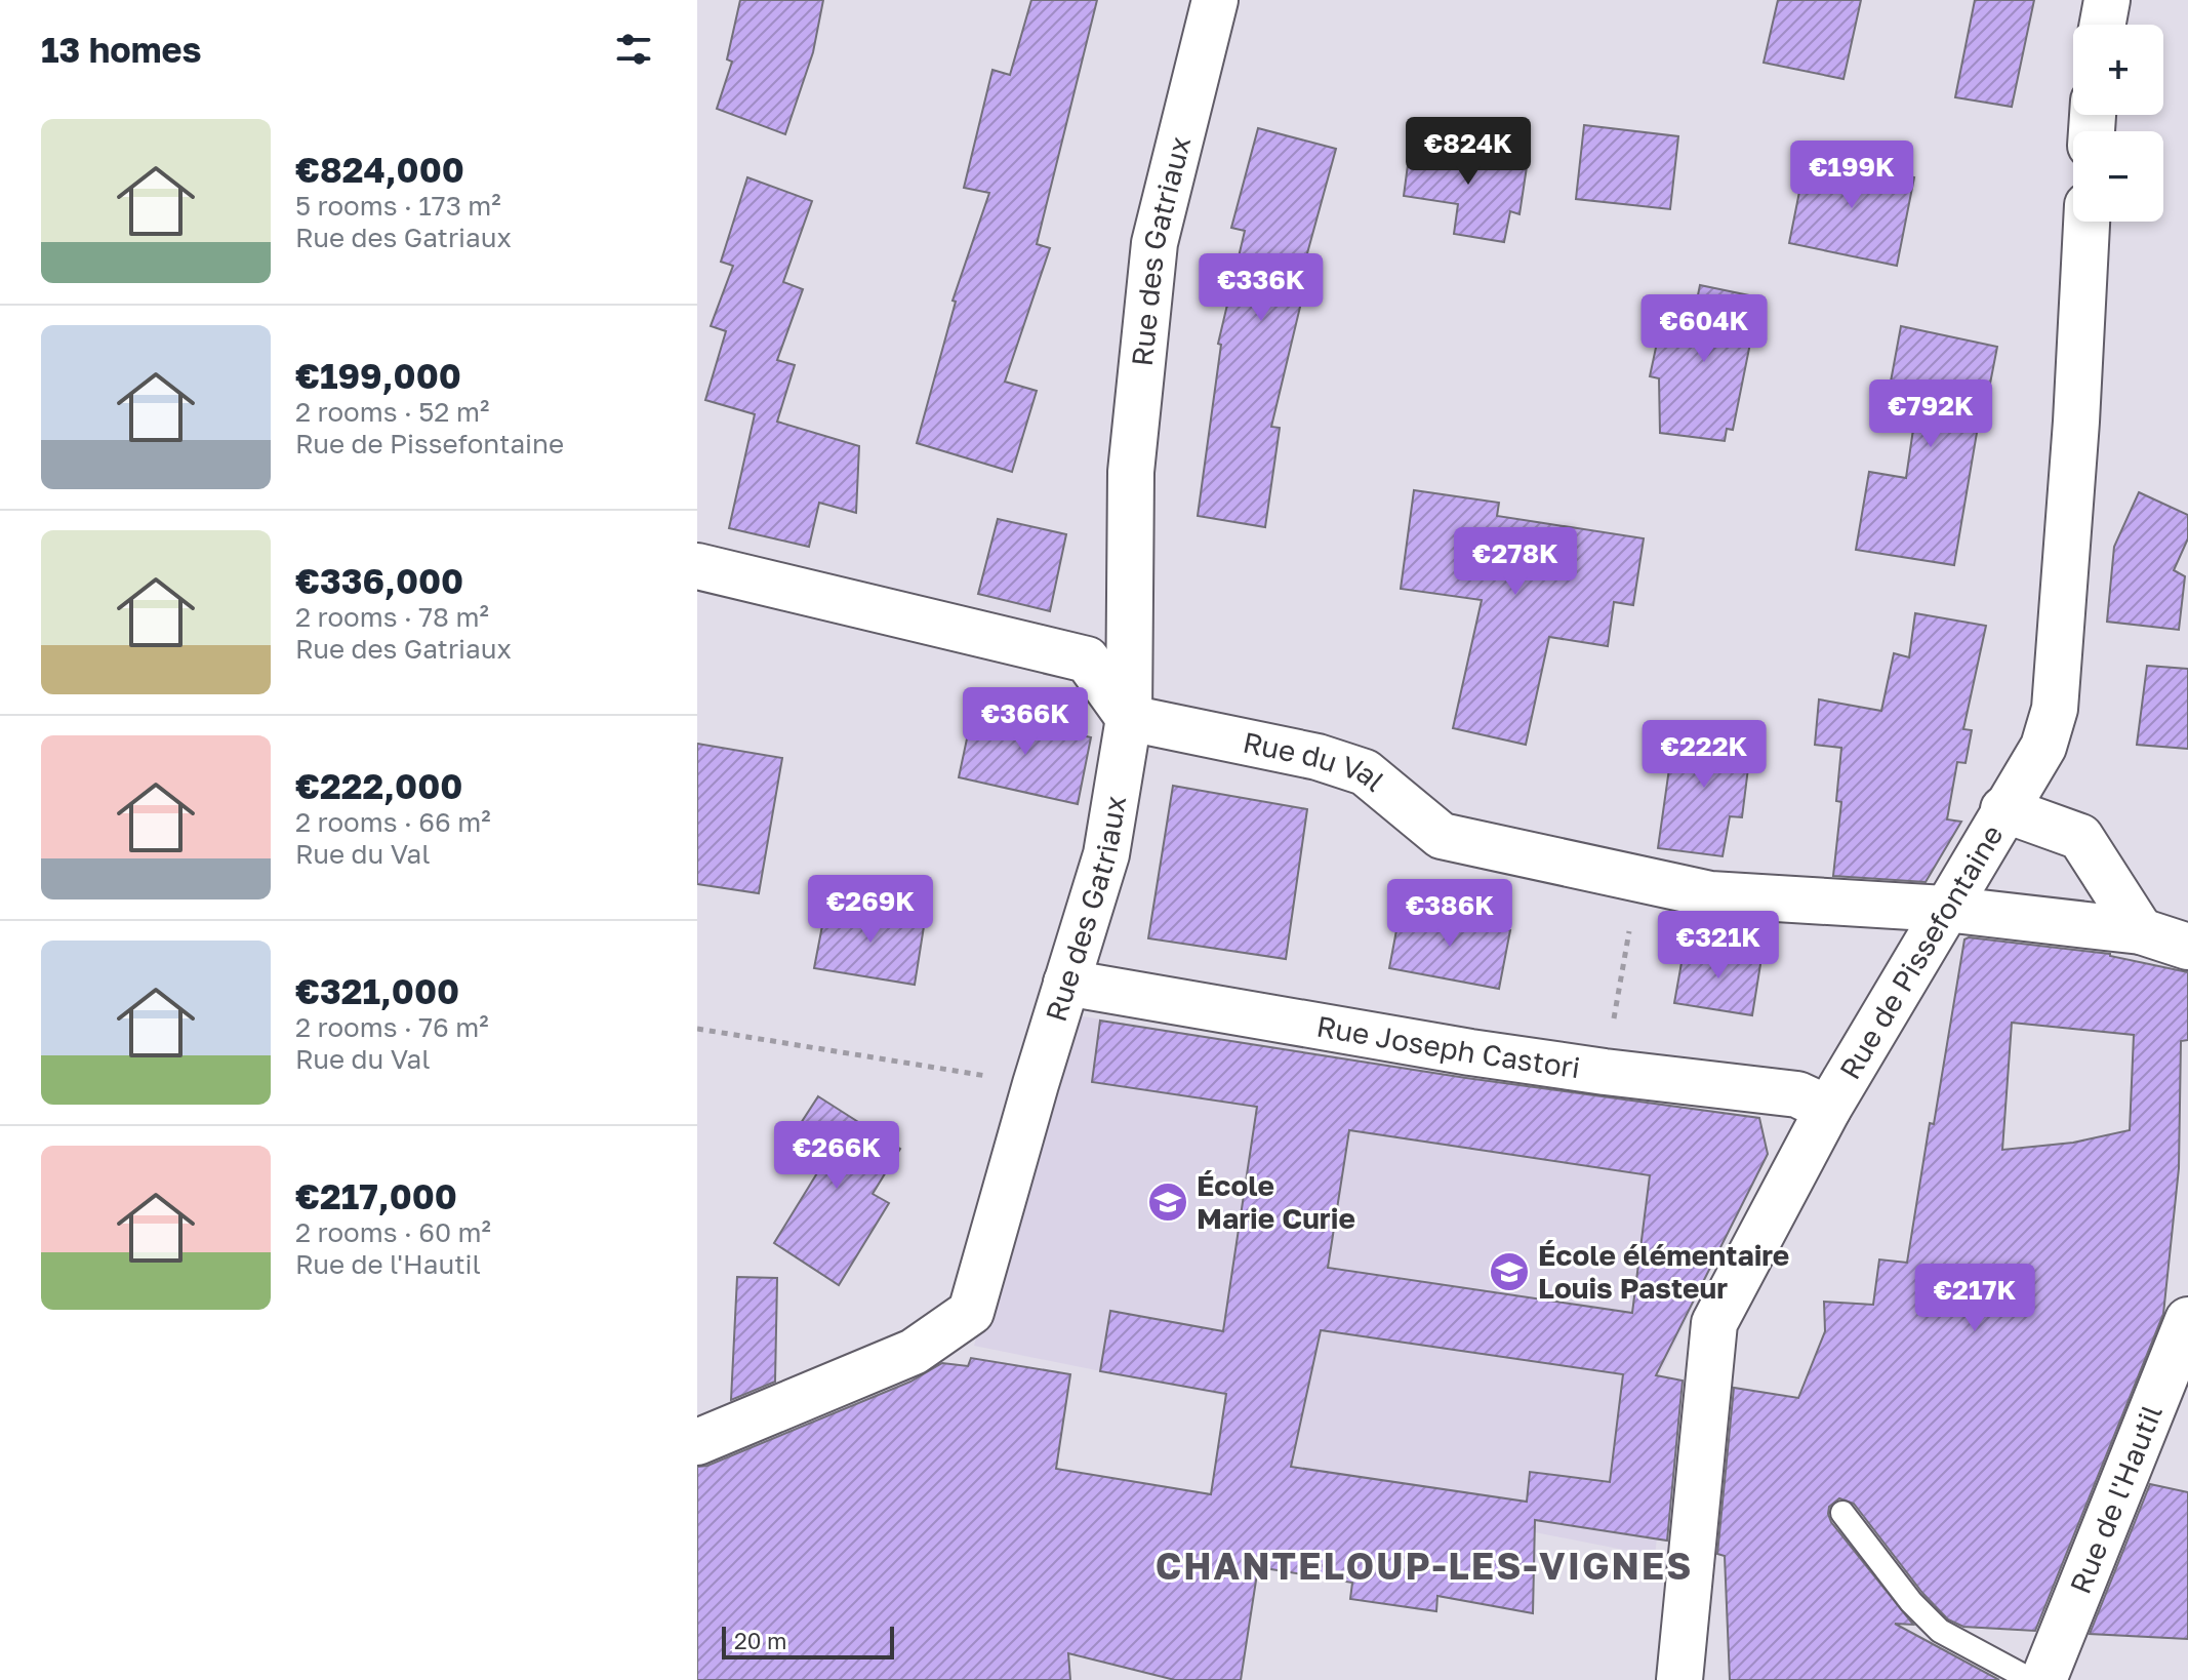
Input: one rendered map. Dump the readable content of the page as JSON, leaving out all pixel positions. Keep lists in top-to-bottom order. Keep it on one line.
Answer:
{"streets":{"street":["Rue des Gatriaux","Rue du Val","Rue de Pissefontaine","Rue Joseph Castori","Rue de l'Hautil"]},"crossings":[["Rue des Gatriaux","Rue du Val"],["Rue des Gatriaux","Rue Joseph Castori"],["Rue du Val","Rue de Pissefontaine"],["Rue de Pissefontaine","Rue Joseph Castori"]],"districts":["CHANTELOUP-LES-VIGNES"],"places":{"school or university":["École Marie Curie","École élémentaire Louis Pasteur"]},"scale_bar":"20 m","page":{"heading":"13 homes","map_buttons":["+","−"],"list":[{"name":"€824,000","note":"5 rooms · 173 m² · Rue des Gatriaux"},{"name":"€199,000","note":"2 rooms · 52 m² · Rue de Pissefontaine"},{"name":"€336,000","note":"2 rooms · 78 m² · Rue des Gatriaux"},{"name":"€222,000","note":"2 rooms · 66 m² · Rue du Val"},{"name":"€321,000","note":"2 rooms · 76 m² · Rue du Val"},{"name":"€217,000","note":"2 rooms · 60 m² · Rue de l'Hautil"}],"price":["€824K","€199K","€336K","€604K","€792K","€278K","€366K","€222K","€269K","€386K","€321K","€266K","€217K"],"scale":"20 m"}}
